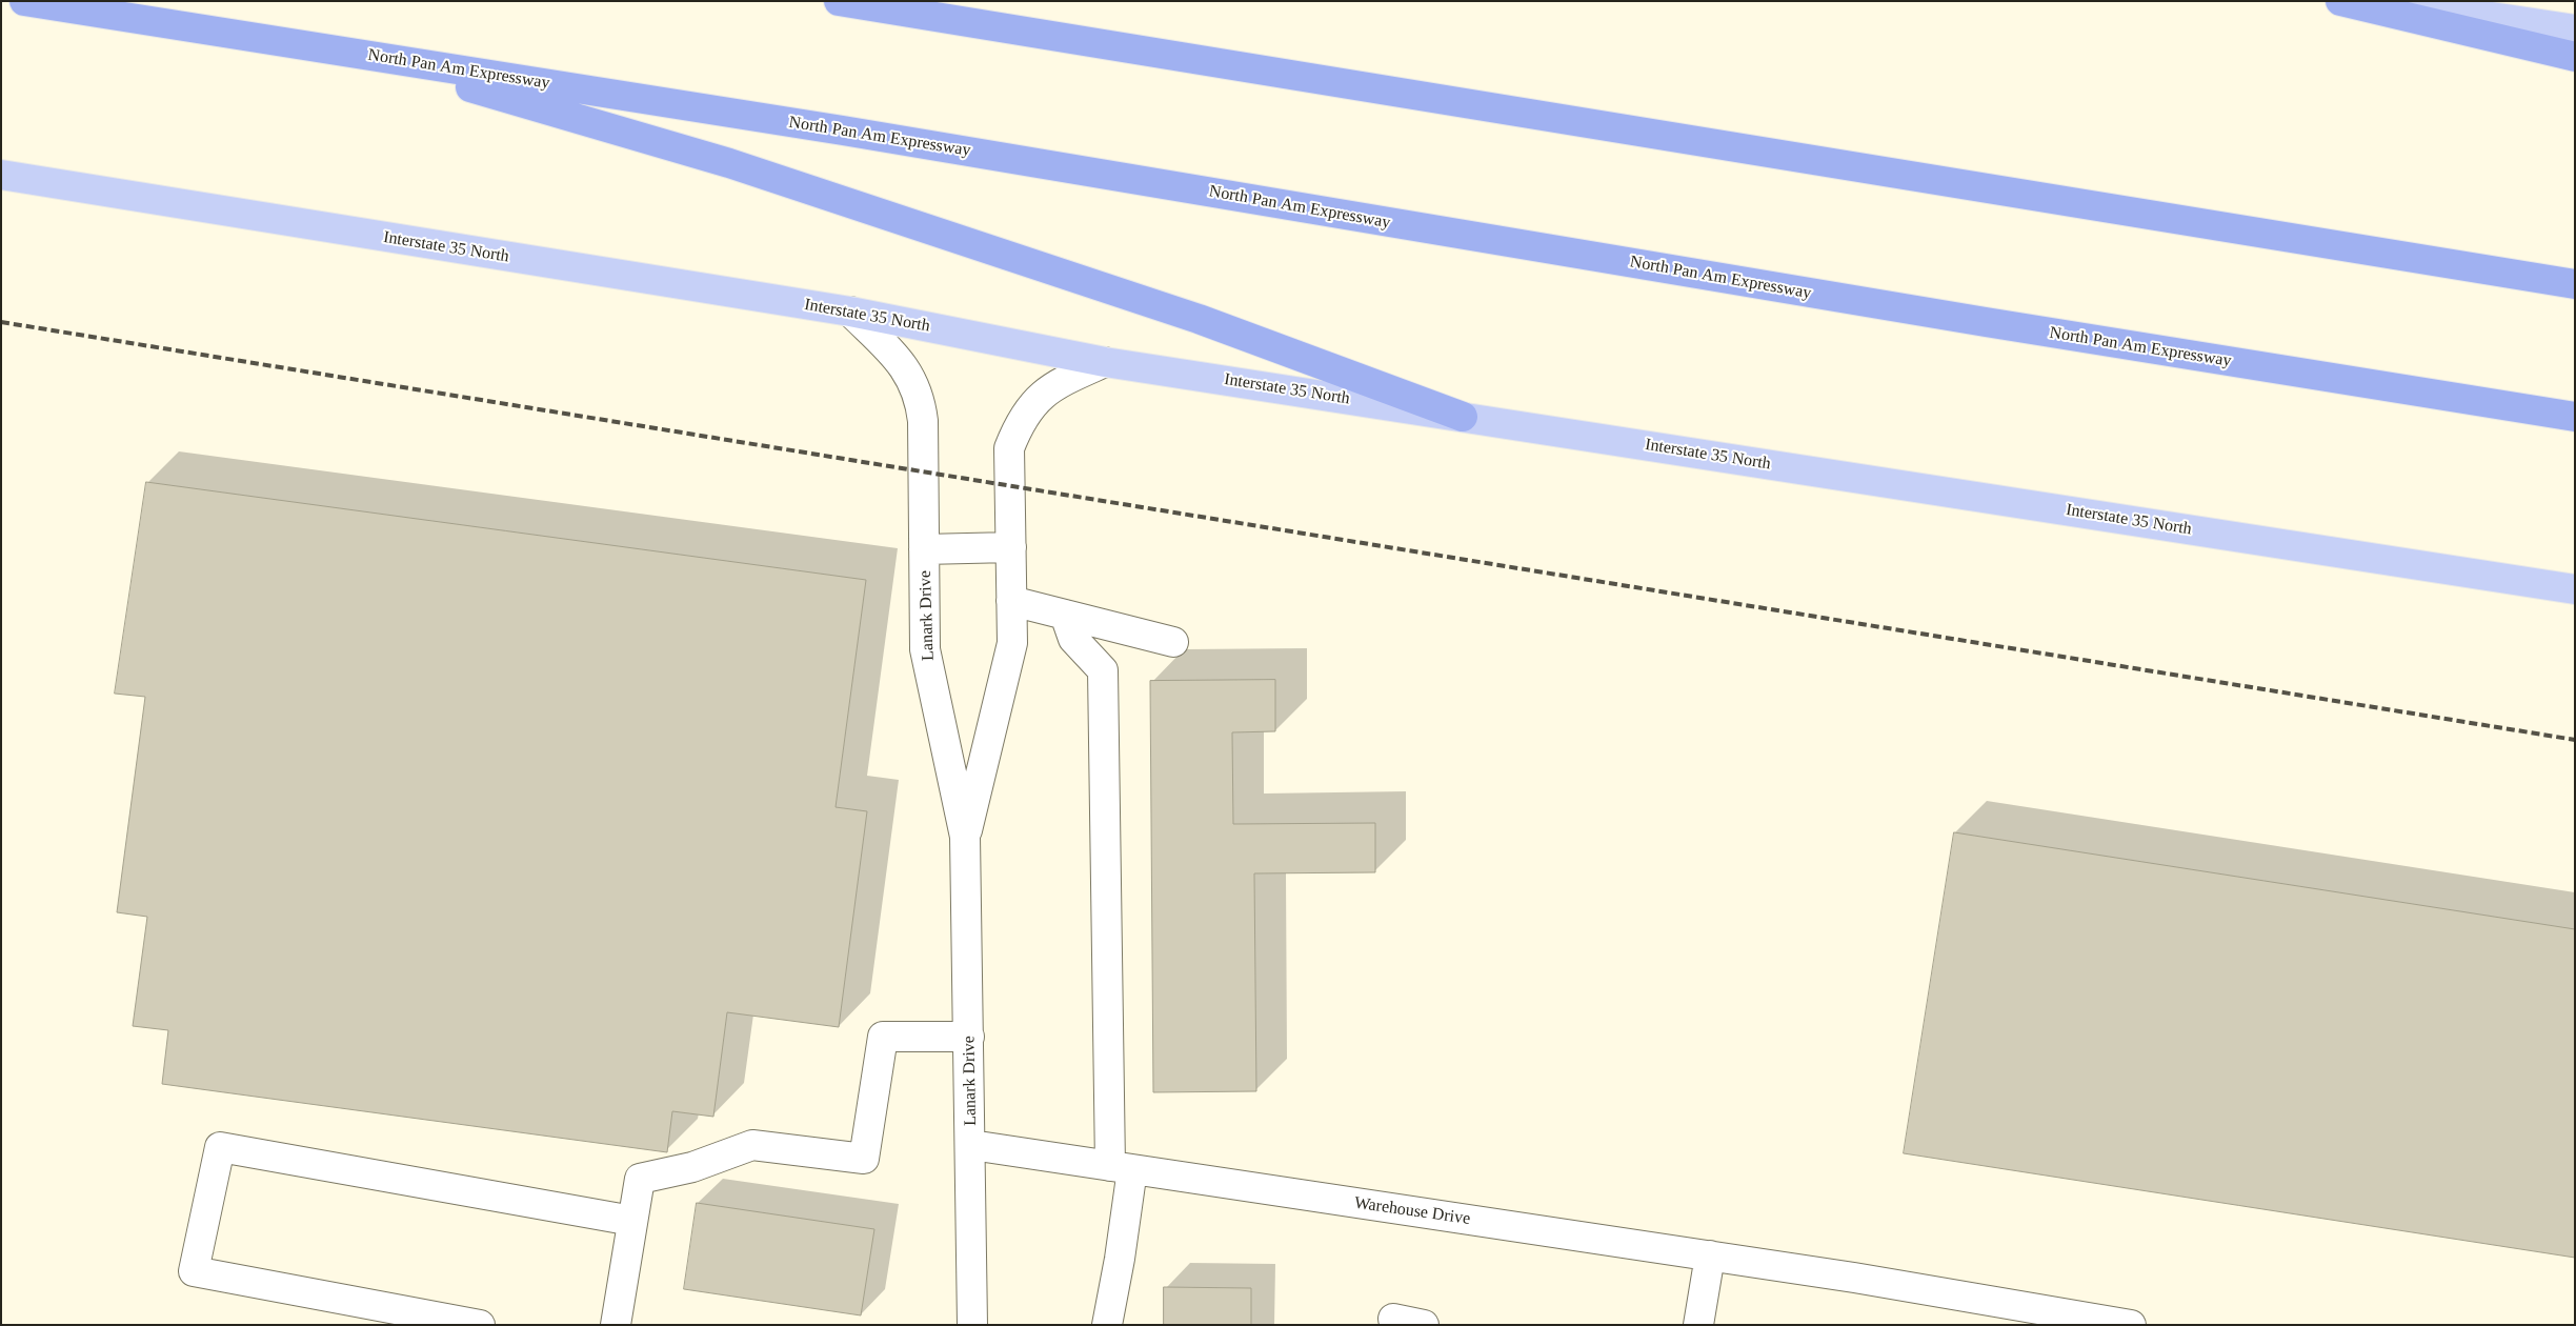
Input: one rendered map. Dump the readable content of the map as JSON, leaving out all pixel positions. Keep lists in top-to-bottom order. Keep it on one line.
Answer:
{"streets":{"highway":["North Pan Am Expressway"],"main road":["Interstate 35 North"],"street":["Lanark Drive","Warehouse Drive"]},"crossings":[["Interstate 35 North","Lanark Drive"],["Lanark Drive","Warehouse Drive"]]}
